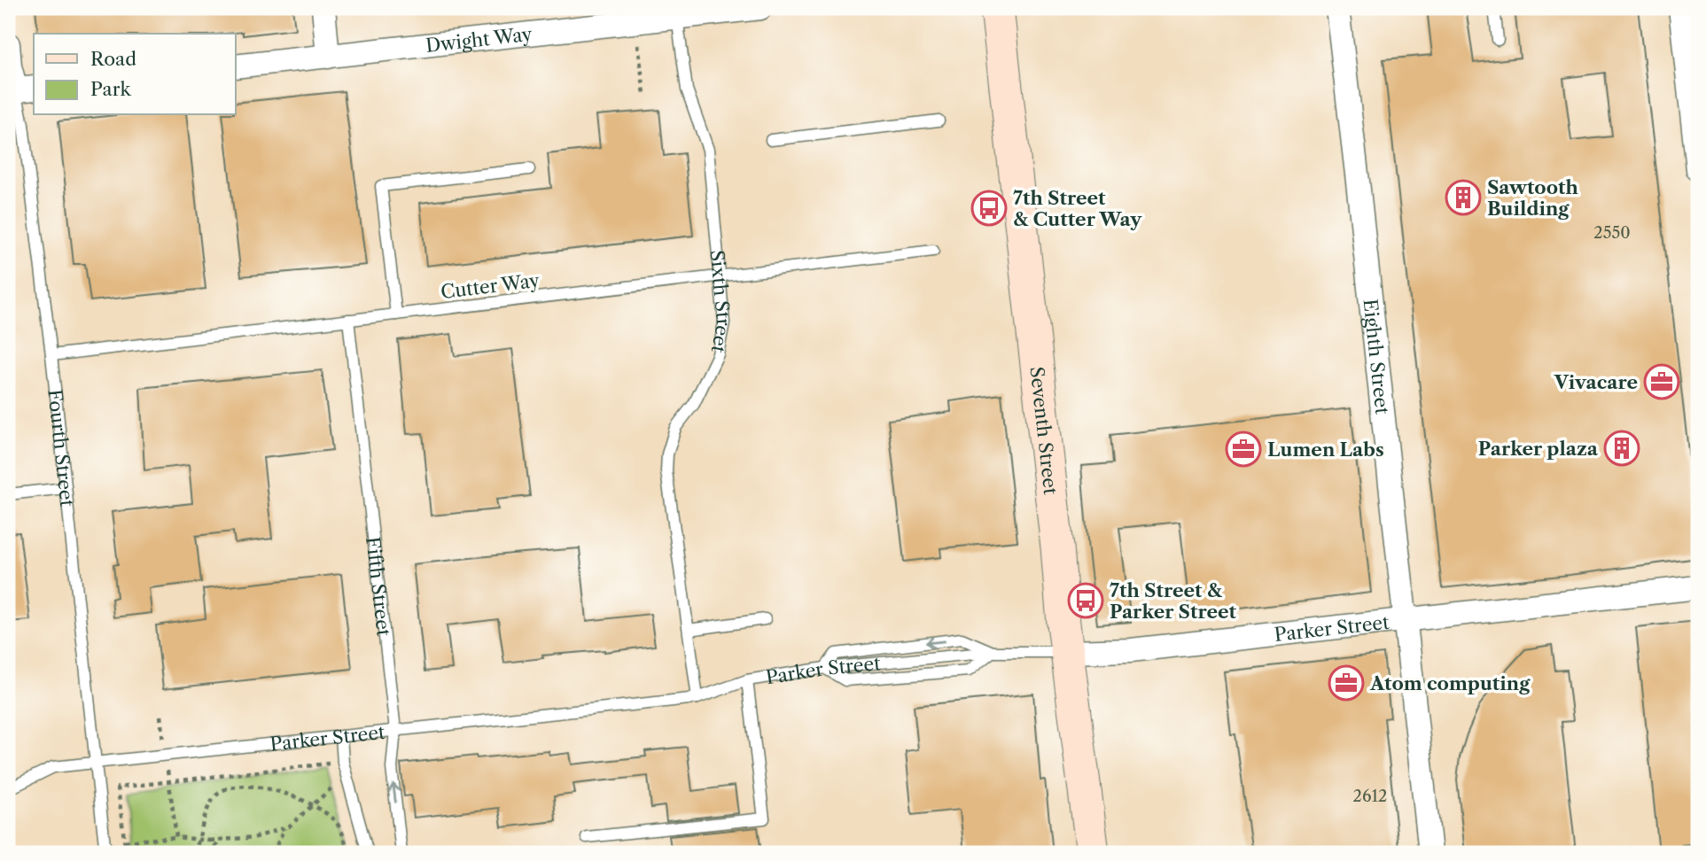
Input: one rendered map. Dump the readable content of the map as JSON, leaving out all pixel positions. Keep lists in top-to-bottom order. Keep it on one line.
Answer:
{"streets":{"street":["Dwight Way","Eighth Street","Seventh Street","Fourth Street","Parker Street"],"lane":["Cutter Way","Sixth Street","Fifth Street"]},"crossings":[["Dwight Way","Sixth Street"],["Cutter Way","Sixth Street"],["Cutter Way","Fourth Street"],["Cutter Way","Fifth Street"],["Sixth Street","Parker Street"],["Eighth Street","Parker Street"],["Seventh Street","Parker Street"],["Fourth Street","Parker Street"],["Fifth Street","Parker Street"]],"places":{"building":["Sawtooth Building","Parker plaza"],"bus stop":["7th Street & Cutter Way","7th Street & Parker Street"],"office":["Vivacare","Lumen Labs","Atom computing"]},"house_numbers":["2550","2612"],"legend":["Road","Park"]}
